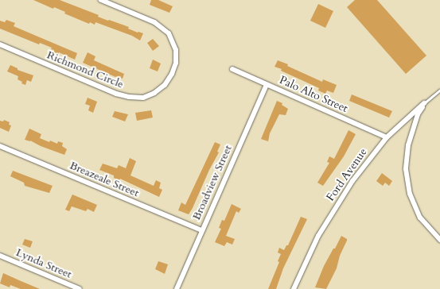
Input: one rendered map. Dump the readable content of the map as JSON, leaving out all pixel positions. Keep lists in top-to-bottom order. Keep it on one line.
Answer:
{"streets":{"street":["Richmond Circle","Palo Alto Street","Ford Avenue","Breazeale Street","Broadview Street","Lynda Street"]},"crossings":[["Palo Alto Street","Ford Avenue"],["Palo Alto Street","Broadview Street"],["Breazeale Street","Broadview Street"]]}
